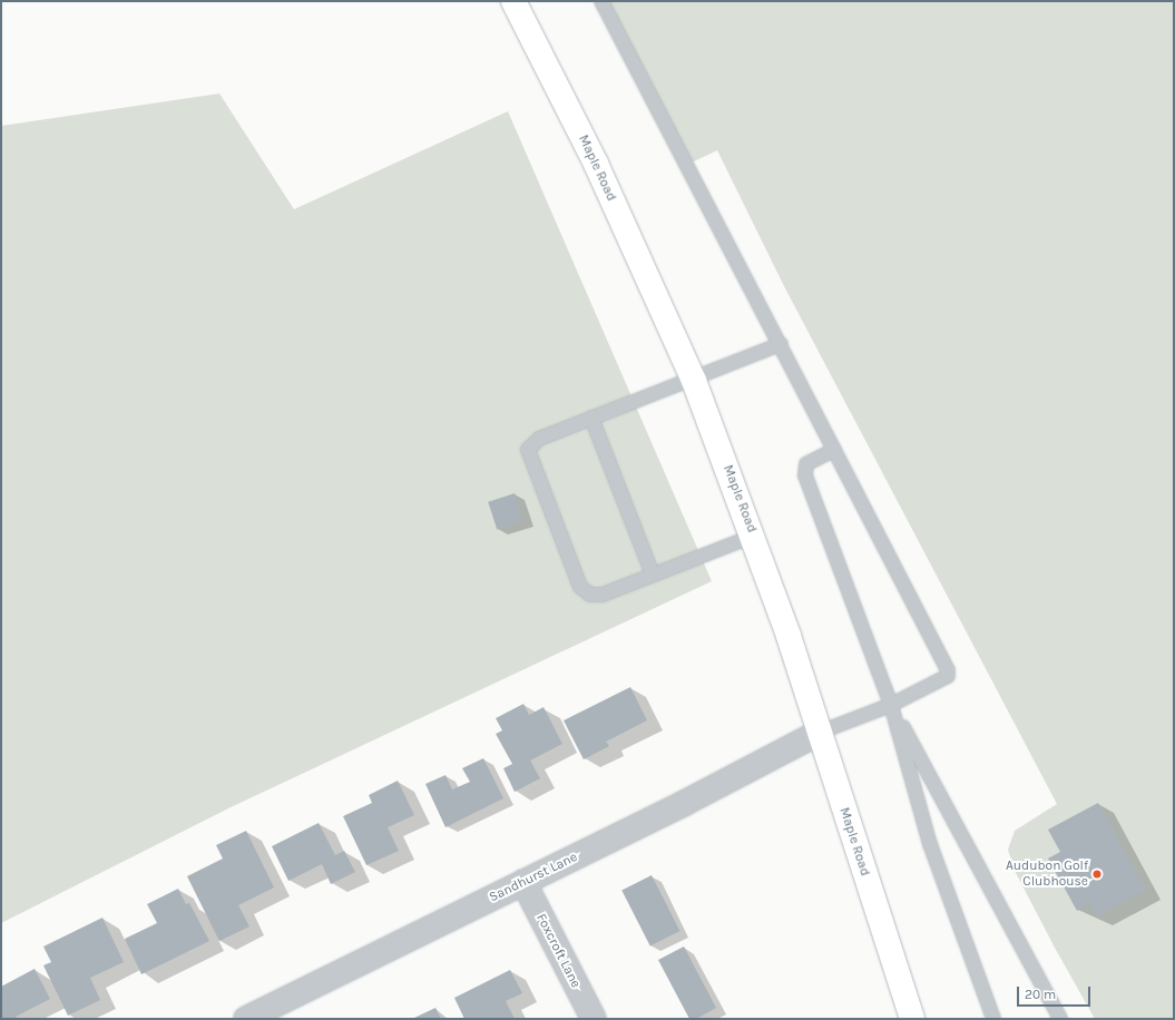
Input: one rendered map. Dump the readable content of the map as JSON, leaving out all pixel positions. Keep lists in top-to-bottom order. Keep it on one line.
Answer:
{"streets":{"main road":["Maple Road"],"street":["Sandhurst Lane","Foxcroft Lane"]},"crossings":[["Maple Road","Sandhurst Lane"],["Sandhurst Lane","Foxcroft Lane"]],"places":["Audubon Golf Clubhouse"],"scale_bar":"20 m"}
